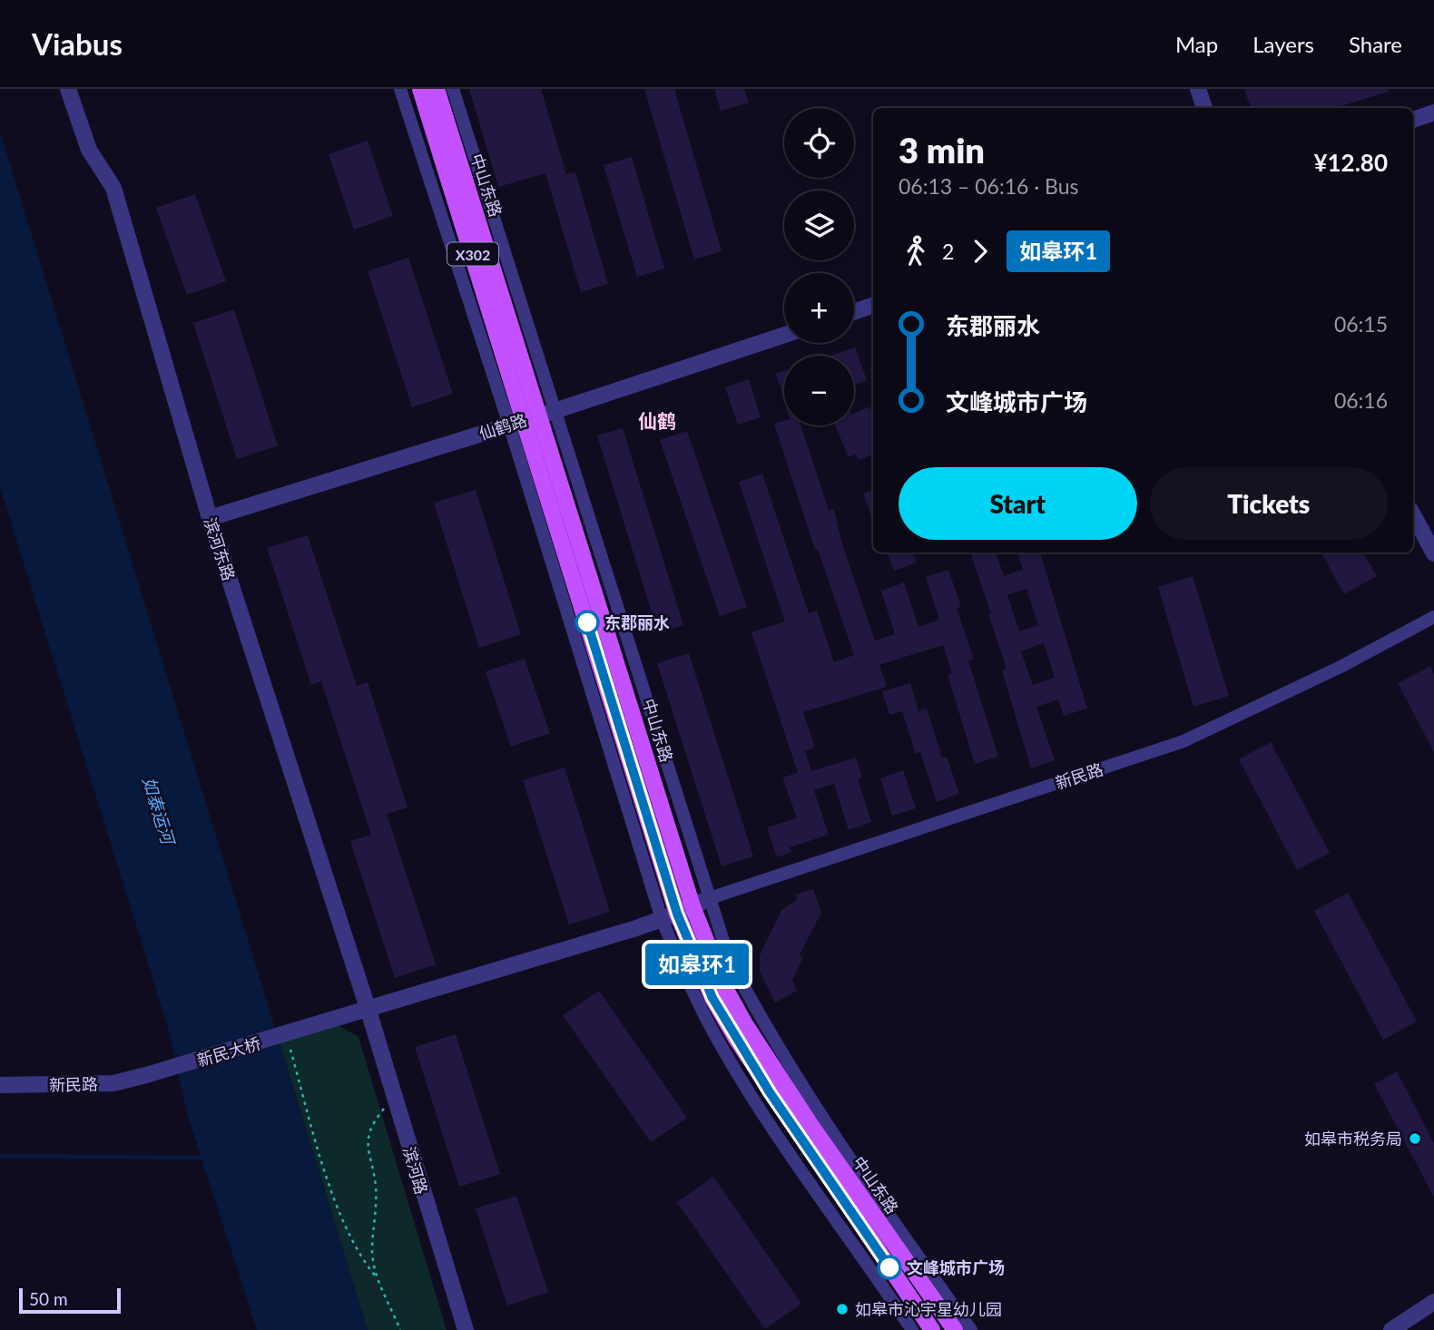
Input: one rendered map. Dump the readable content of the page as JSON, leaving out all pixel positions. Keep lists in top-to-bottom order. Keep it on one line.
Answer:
{"streets":{"main road":["中山东路","X302"],"street":["仙鹤路","滨河东路","新民路","新民大桥","滨河路"]},"crossings":[["中山东路","仙鹤路"],["中山东路","新民大桥"],["仙鹤路","滨河东路"],["滨河东路","新民大桥"],["滨河东路","滨河路"],["新民路","新民大桥"],["新民大桥","滨河路"]],"districts":["仙鹤"],"water":["如泰运河"],"places":["东郡丽水","如皋市税务局","文峰城市广场","如皋市沁宇星幼儿园"],"lines":["bus line 如皋环1"],"scale_bar":"50 m","page":{"header":"Viabus","nav":["Map","Layers","Share"],"on_map":"如皋环1","map_buttons":["+","−"],"heading":["3 min","06:13 – 06:16 · Bus","¥12.80"],"legs":["2","如皋环1"],"list":[{"name":"东郡丽水","value":"06:15"},{"name":"文峰城市广场","value":"06:16"}],"buttons":["Start","Tickets"],"scale":"50 m"}}
